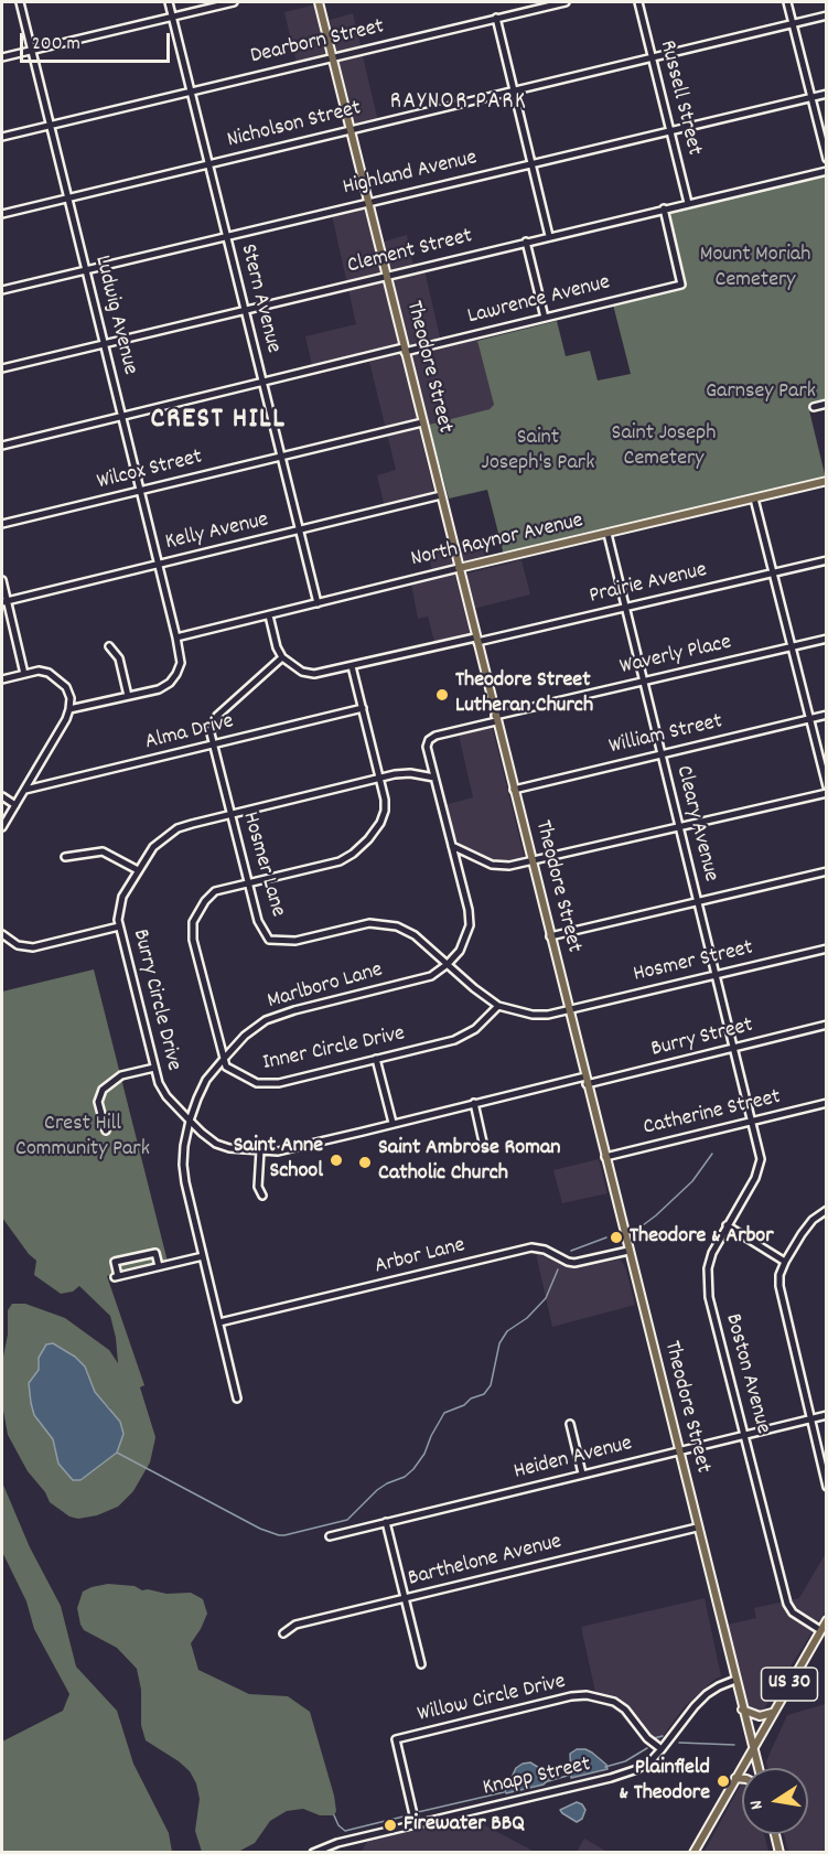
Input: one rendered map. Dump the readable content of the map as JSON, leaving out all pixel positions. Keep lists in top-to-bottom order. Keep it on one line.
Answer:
{"streets":{"main road":["Theodore Street","North Raynor Avenue","US 30"],"street":["Dearborn Street","Russell Street","Nicholson Street","Highland Avenue","Clement Street","Stern Avenue","Lawrence Avenue","Ludwig Avenue","Wilcox Street","Kelly Avenue","Prairie Avenue","Waverly Place","Alma Drive","William Street","Cleary Avenue","Hosmer Lane","Hosmer Street","Marlboro Lane","Burry Circle Drive","Burry Street","Inner Circle Drive","Catherine Street","Arbor Lane","Boston Avenue","Heiden Avenue","Barthelone Avenue","Willow Circle Drive","Knapp Street"]},"crossings":[["Dearborn Street","Stern Avenue"],["Dearborn Street","Ludwig Avenue"],["Dearborn Street","Theodore Street"],["Russell Street","Nicholson Street"],["Russell Street","Highland Avenue"],["Russell Street","Clement Street"],["Nicholson Street","Stern Avenue"],["Nicholson Street","Ludwig Avenue"],["Nicholson Street","Theodore Street"],["Highland Avenue","Stern Avenue"],["Highland Avenue","Ludwig Avenue"],["Highland Avenue","Theodore Street"],["Clement Street","Stern Avenue"],["Clement Street","Lawrence Avenue"],["Clement Street","Ludwig Avenue"],["Clement Street","Theodore Street"],["Stern Avenue","Lawrence Avenue"],["Stern Avenue","Wilcox Street"],["Stern Avenue","Kelly Avenue"],["Stern Avenue","North Raynor Avenue"],["Lawrence Avenue","Ludwig Avenue"],["Lawrence Avenue","Theodore Street"],["Ludwig Avenue","Wilcox Street"],["Ludwig Avenue","Kelly Avenue"],["Ludwig Avenue","North Raynor Avenue"],["Theodore Street","Wilcox Street"],["Theodore Street","Kelly Avenue"],["Theodore Street","North Raynor Avenue"],["Theodore Street","Prairie Avenue"],["Theodore Street","Waverly Place"],["Theodore Street","William Street"],["Theodore Street","Hosmer Lane"],["Theodore Street","Hosmer Street"],["Theodore Street","Burry Circle Drive"],["Theodore Street","Burry Street"],["Theodore Street","Catherine Street"],["Theodore Street","Arbor Lane"],["Theodore Street","Heiden Avenue"],["Theodore Street","Barthelone Avenue"],["Theodore Street","US 30"],["Theodore Street","Knapp Street"],["North Raynor Avenue","Cleary Avenue"],["Prairie Avenue","Cleary Avenue"],["Prairie Avenue","Hosmer Lane"],["Waverly Place","Cleary Avenue"],["Waverly Place","Marlboro Lane"],["Alma Drive","Hosmer Lane"],["William Street","Cleary Avenue"],["Cleary Avenue","Hosmer Street"],["Cleary Avenue","Burry Street"],["Cleary Avenue","Catherine Street"],["Cleary Avenue","Boston Avenue"],["Hosmer Lane","Hosmer Street"],["Hosmer Lane","Marlboro Lane"],["Hosmer Lane","Burry Circle Drive"],["Hosmer Lane","Inner Circle Drive"],["Marlboro Lane","Burry Circle Drive"],["Marlboro Lane","Inner Circle Drive"],["Marlboro Lane","Arbor Lane"],["Catherine Street","Boston Avenue"],["Boston Avenue","Heiden Avenue"],["Boston Avenue","US 30"],["Willow Circle Drive","Knapp Street"]],"districts":["RAYNOR PARK","CREST HILL"],"parks":["Mount Moriah Cemetery","Garnsey Park","Saint Joseph Cemetery","Saint Joseph's Park","Crest Hill Community Park"],"places":["Theodore Street Lutheran Church","Saint Anne School","Saint Ambrose Roman Catholic Church","Theodore & Arbor","Plainfield & Theodore","Firewater BBQ"],"scale_bar":"200 m","north":"left"}
